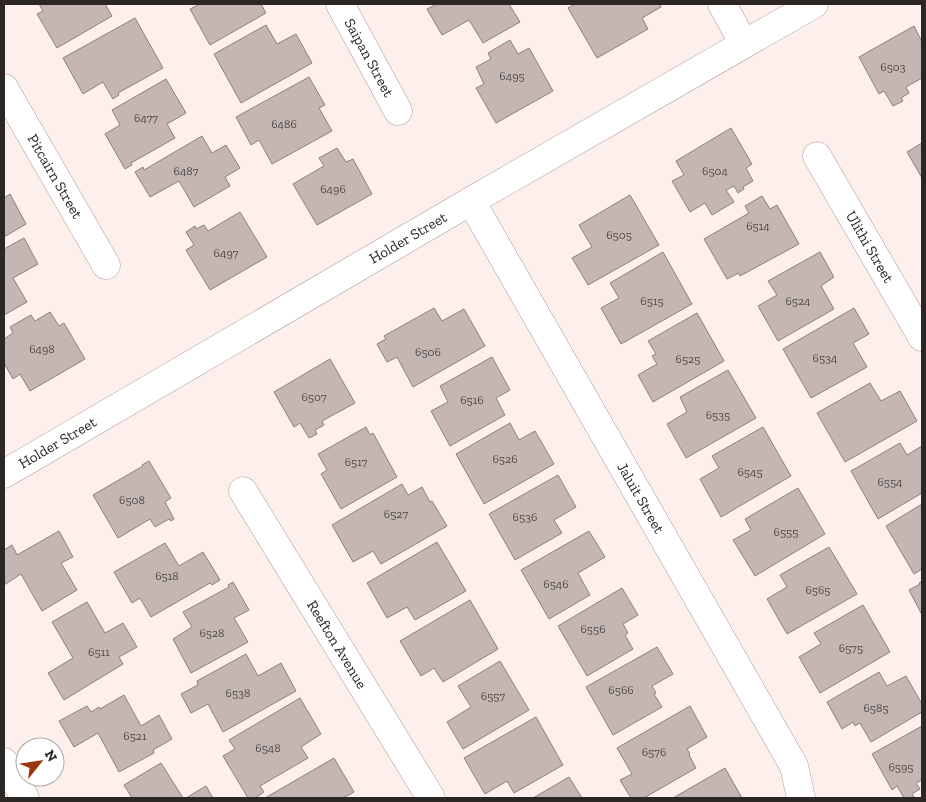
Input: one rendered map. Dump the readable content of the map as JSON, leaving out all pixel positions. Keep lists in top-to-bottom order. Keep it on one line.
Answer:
{"streets":{"street":["Saipan Street","Pitcairn Street","Holder Street","Ulithi Street","Jaluit Street","Reefton Avenue"]},"crossings":[["Holder Street","Jaluit Street"]],"house_numbers":["6503","6495","6477","6486","6487","6504","6496","6514","6505","6497","6515","6524","6498","6506","6534","6525","6507","6516","6535","6526","6517","6545","6554","6508","6527","6536","6555","6518","6546","6565","6556","6528","6575","6511","6566","6538","6557","6585","6521","6548","6576","6595"],"north":"top right"}
